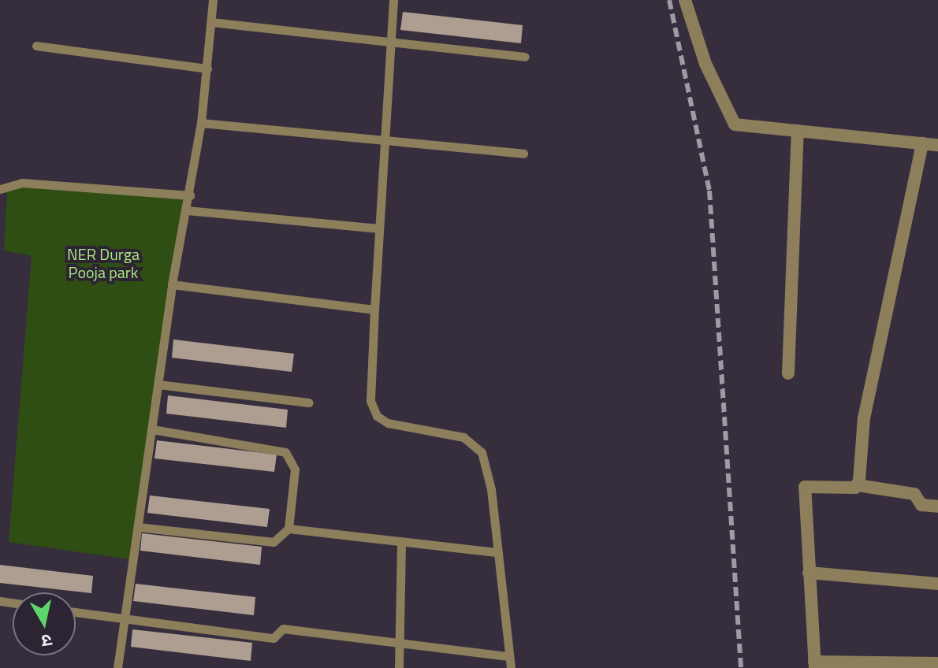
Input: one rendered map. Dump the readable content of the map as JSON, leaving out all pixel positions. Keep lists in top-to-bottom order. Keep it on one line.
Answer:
{"parks":["NER Durga Pooja park"],"north":"bottom"}
